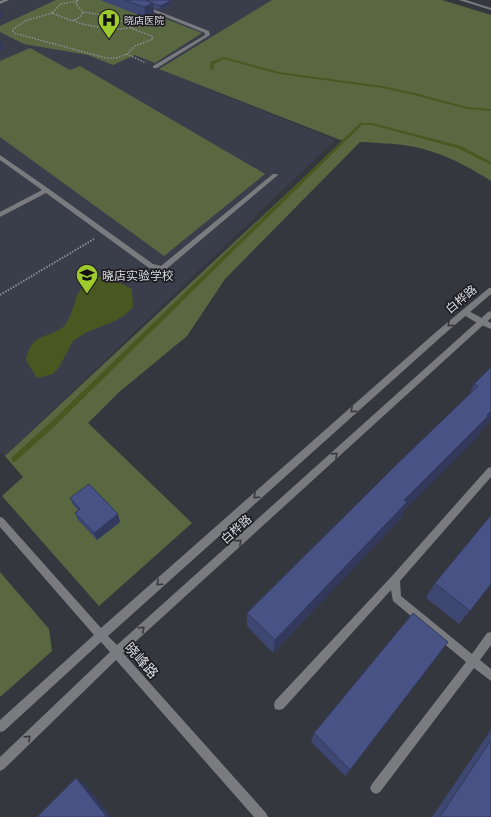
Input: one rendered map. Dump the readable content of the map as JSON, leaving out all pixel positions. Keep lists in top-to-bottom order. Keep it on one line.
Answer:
{"streets":{"street":["白桦路","晓峰路"]},"crossings":[["白桦路","晓峰路"]],"places":{"hospital":["晓店医院"],"school or university":["晓店实验学校"]}}
